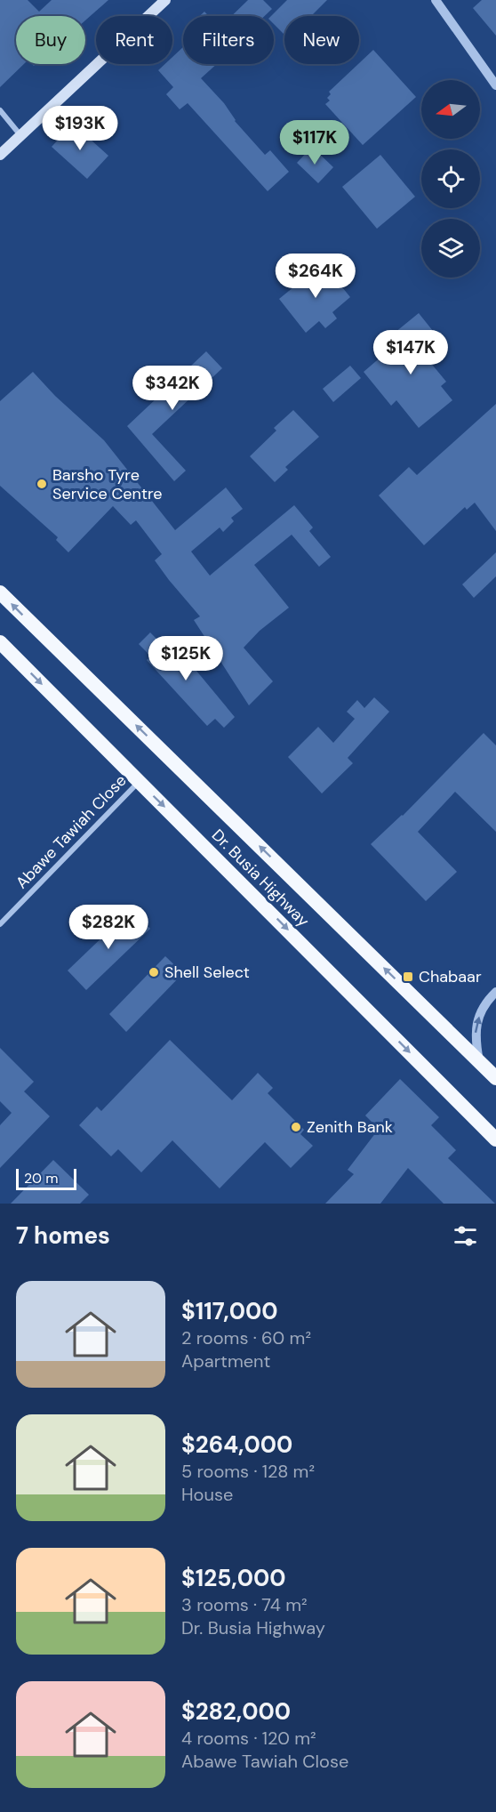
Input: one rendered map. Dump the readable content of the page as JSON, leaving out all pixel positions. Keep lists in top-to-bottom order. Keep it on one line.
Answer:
{"streets":{"highway":["Dr. Busia Highway"],"street":["Abawe Tawiah Close"]},"crossings":[["Abawe Tawiah Close","Dr. Busia Highway"]],"places":{"other":["Barsho Tyre Service Centre","Shell Select","Zenith Bank"],"transit":["Chabaar"]},"scale_bar":"20 m","north":"left","page":{"chip":["Buy","Rent","Filters","New"],"price":["$193K","$117K","$264K","$147K","$342K","$125K","$282K"],"scale":"20 m","heading":"7 homes","list":[{"name":"$117,000","note":"2 rooms · 60 m² · Apartment"},{"name":"$264,000","note":"5 rooms · 128 m² · House"},{"name":"$125,000","note":"3 rooms · 74 m² · Dr. Busia Highway"},{"name":"$282,000","note":"4 rooms · 120 m² · Abawe Tawiah Close"}]}}
